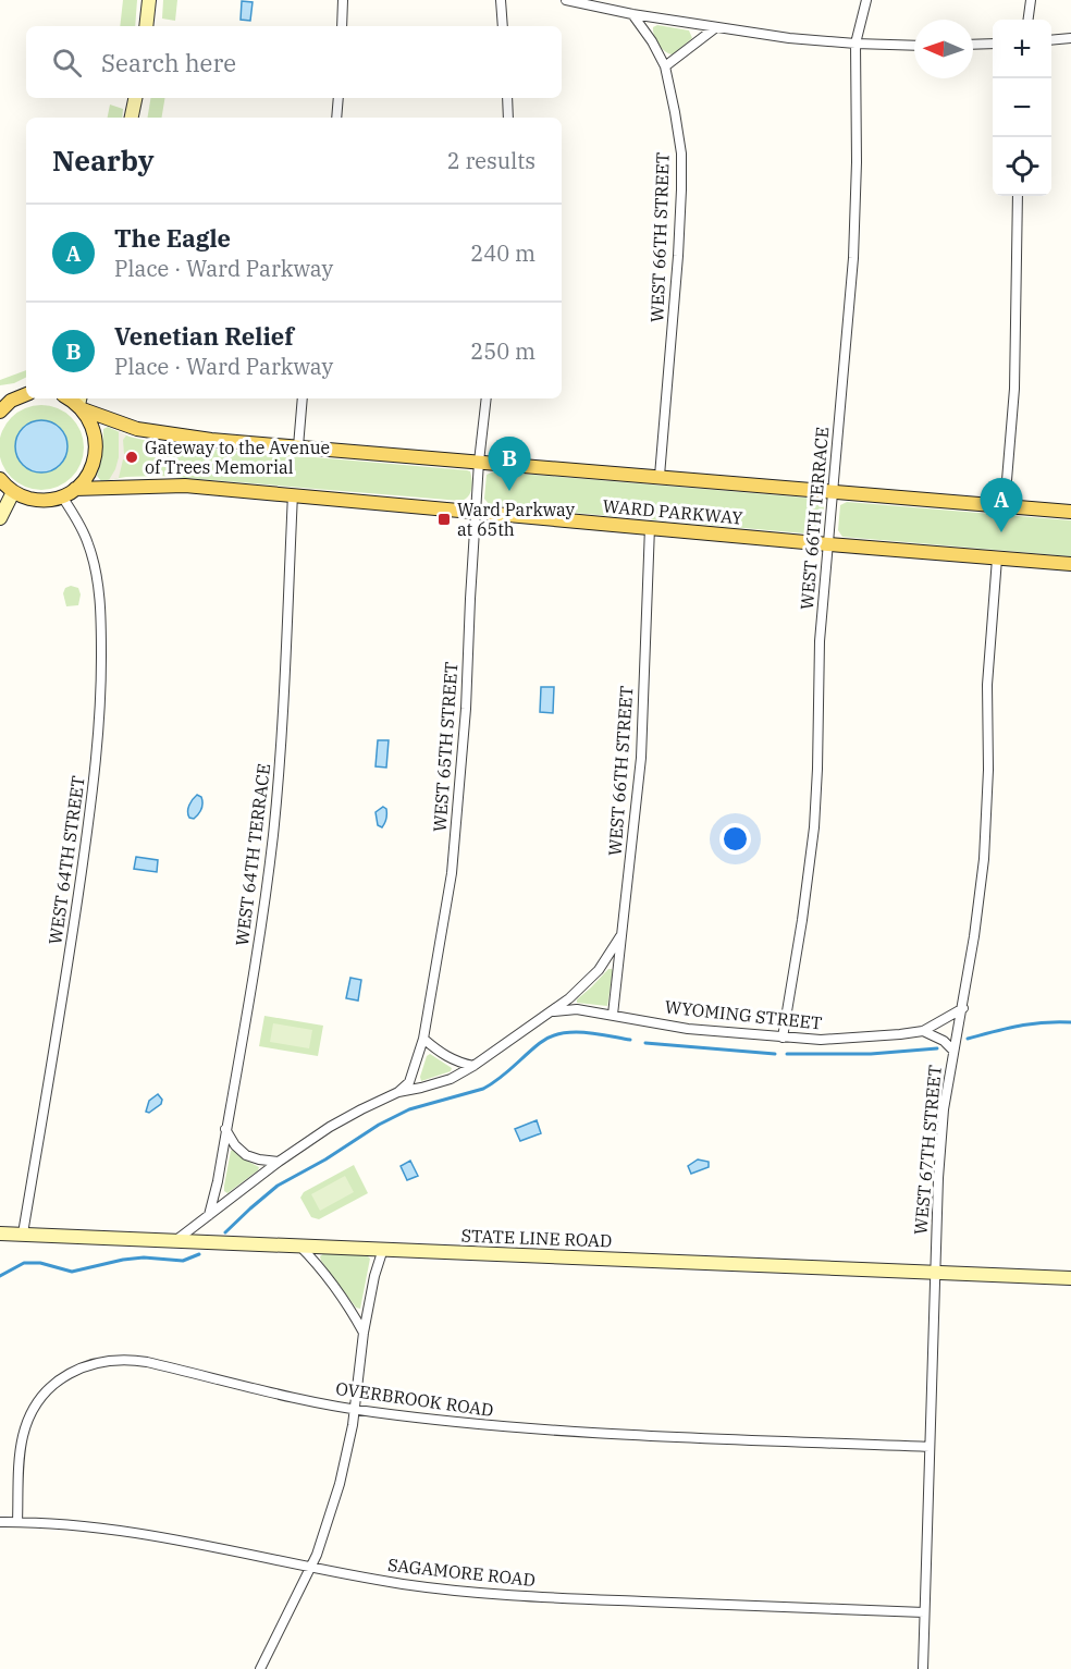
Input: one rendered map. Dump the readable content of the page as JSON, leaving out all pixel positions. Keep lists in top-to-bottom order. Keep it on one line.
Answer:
{"streets":{"main road":["WARD PARKWAY","STATE LINE ROAD"],"street":["WEST 66TH STREET","WEST 66TH TERRACE","WEST 65TH STREET","WEST 64TH TERRACE","WEST 64TH STREET","WYOMING STREET","WEST 67TH STREET","OVERBROOK ROAD","SAGAMORE ROAD"]},"crossings":[["WEST 66TH STREET","WARD PARKWAY"],["WEST 66TH STREET","WYOMING STREET"],["WARD PARKWAY","WEST 66TH TERRACE"],["WARD PARKWAY","WEST 65TH STREET"],["WARD PARKWAY","WEST 64TH TERRACE"],["WARD PARKWAY","WEST 67TH STREET"],["WEST 66TH TERRACE","WYOMING STREET"],["WEST 64TH STREET","STATE LINE ROAD"],["WYOMING STREET","WEST 67TH STREET"],["WEST 67TH STREET","STATE LINE ROAD"],["WEST 67TH STREET","OVERBROOK ROAD"],["WEST 67TH STREET","SAGAMORE ROAD"],["OVERBROOK ROAD","SAGAMORE ROAD"]],"places":{"other":["Gateway to the Avenue of Trees Memorial"],"transit":["Ward Parkway at 65th"]},"north":"left","page":{"map_buttons":["+","−"],"search":"Search here","heading":["Nearby","2 results"],"list":[{"mark":"A","name":"The Eagle","note":"Place · Ward Parkway","value":"240 m"},{"mark":"B","name":"Venetian Relief","note":"Place · Ward Parkway","value":"250 m"}],"pins":["B","A"]}}
